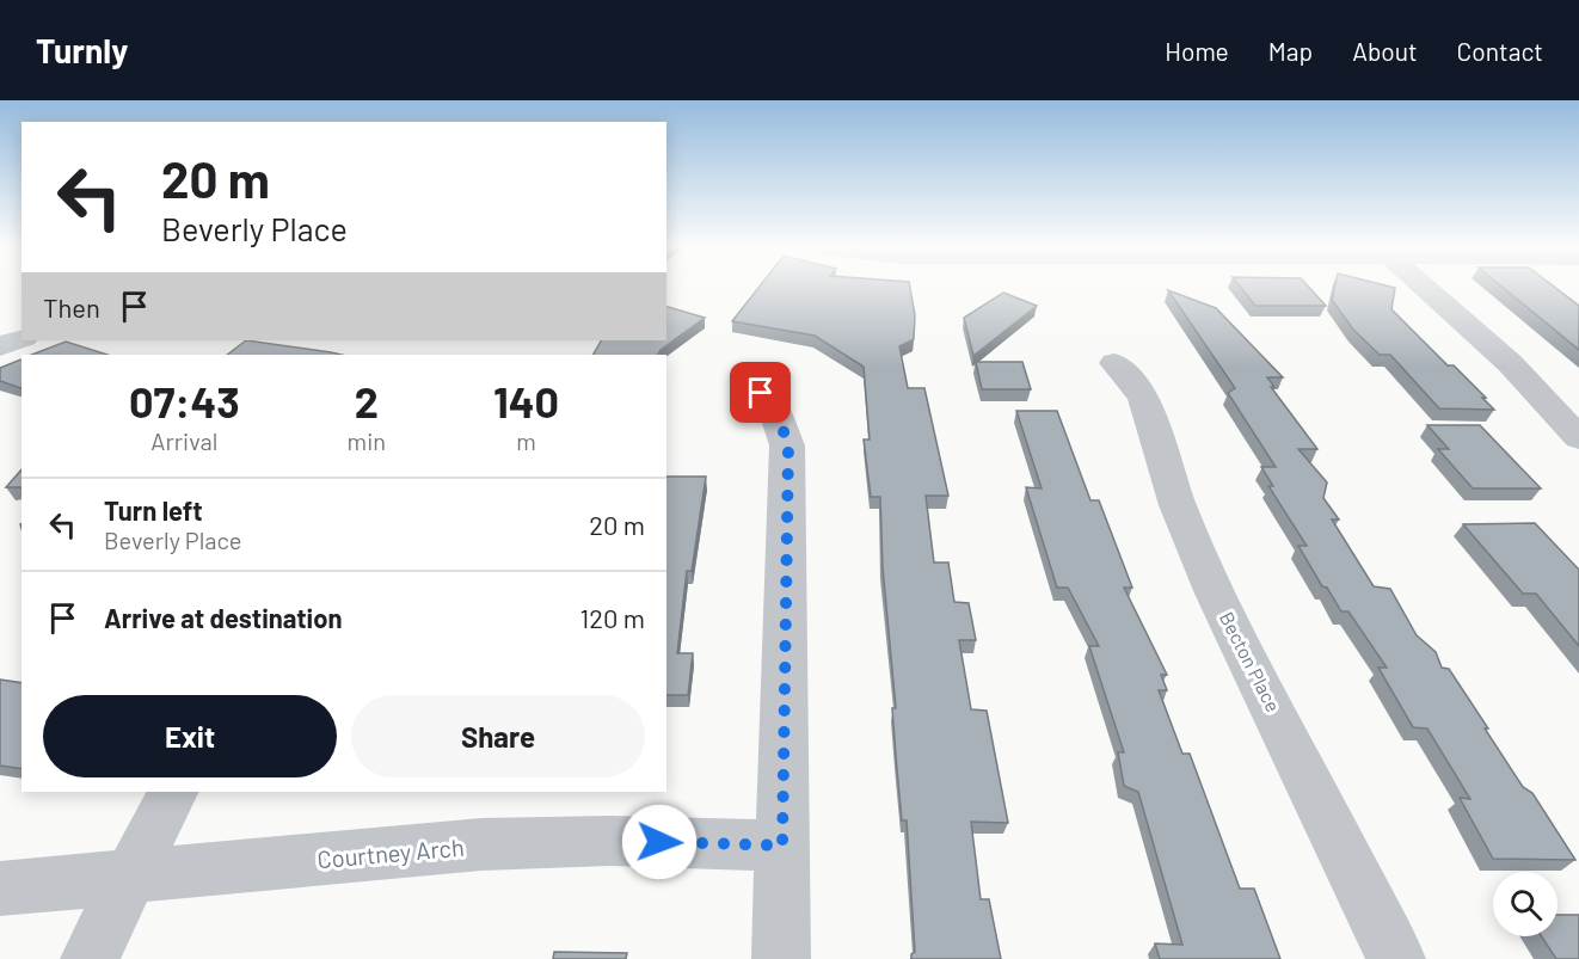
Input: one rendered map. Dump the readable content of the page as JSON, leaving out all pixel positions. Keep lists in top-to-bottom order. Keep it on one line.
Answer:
{"streets":{"street":["Becton Place","Courtney Arch"]},"page":{"header":"Turnly","nav":["Home","Map","About","Contact"],"turn":["20 m","Beverly Place"],"then":"Then","eta":["07:43","Arrival","2","min","140","m"],"list":[{"name":"Turn left","note":"Beverly Place","value":"20 m"},{"name":"Arrive at destination","value":"120 m"}],"buttons":["Exit","Share"]}}
